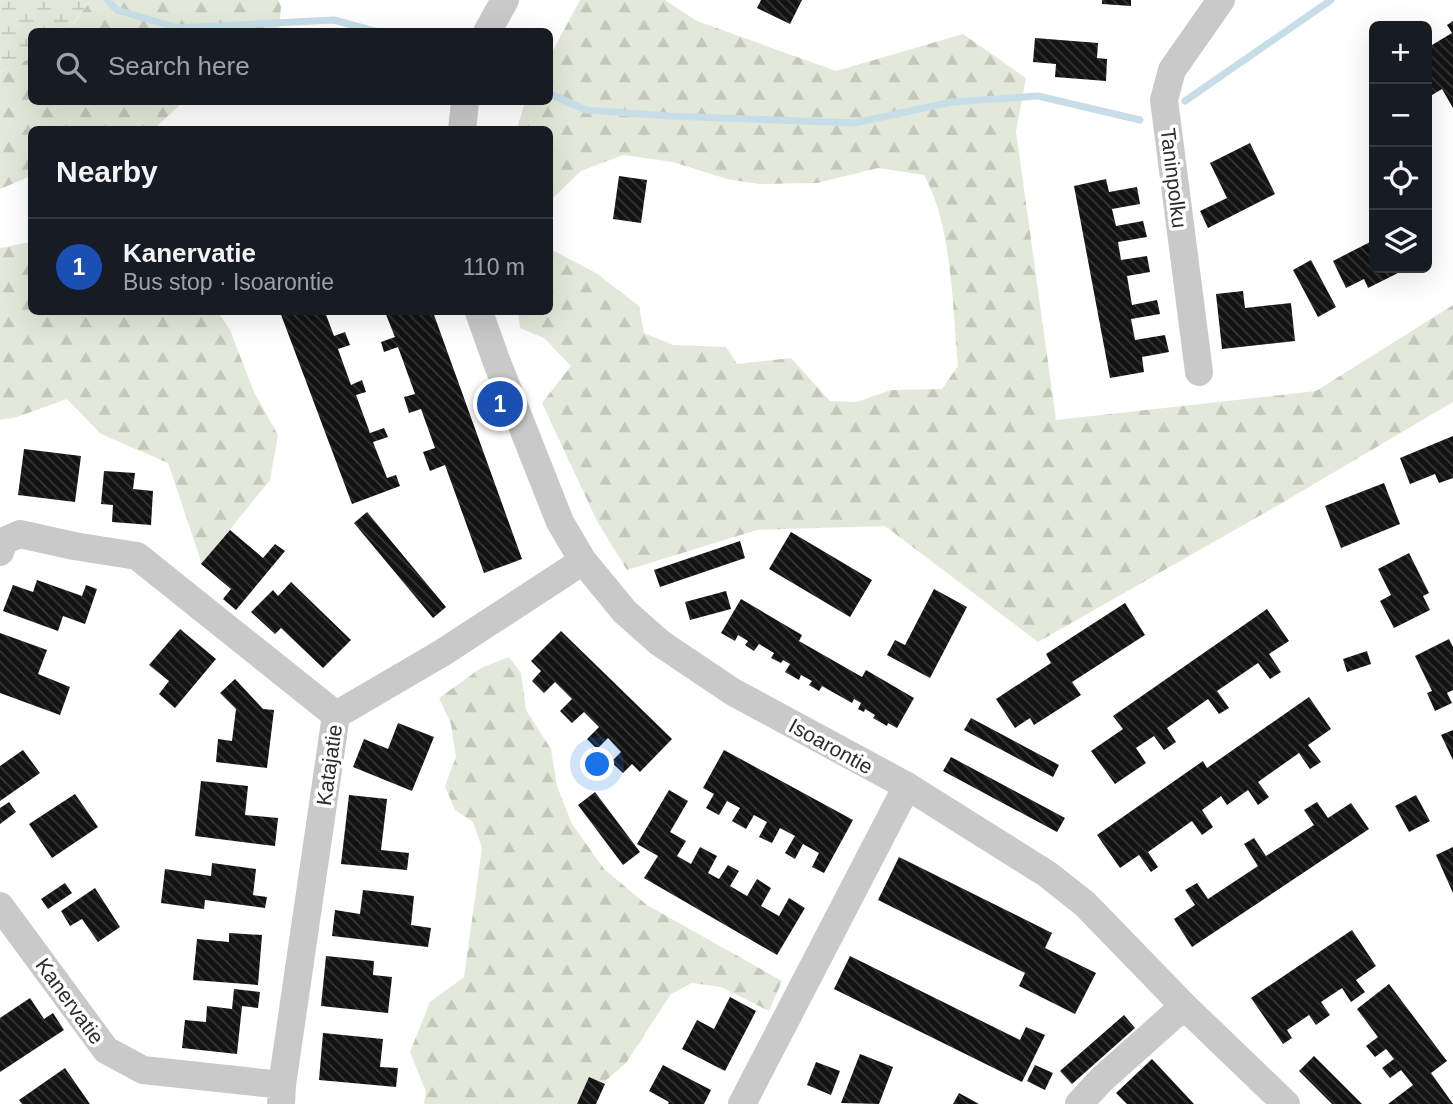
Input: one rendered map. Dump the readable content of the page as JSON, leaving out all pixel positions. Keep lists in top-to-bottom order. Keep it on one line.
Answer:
{"streets":{"street":["Taninpolku","Isoarontie","Katajatie","Kanervatie"]},"crossings":[["Isoarontie","Katajatie"],["Katajatie","Kanervatie"]],"page":{"map_buttons":["+","−"],"search":"Search here","heading":"Nearby","list":[{"mark":"1","name":"Kanervatie","note":"Bus stop · Isoarontie","value":"110 m"}],"pins":"1"}}
